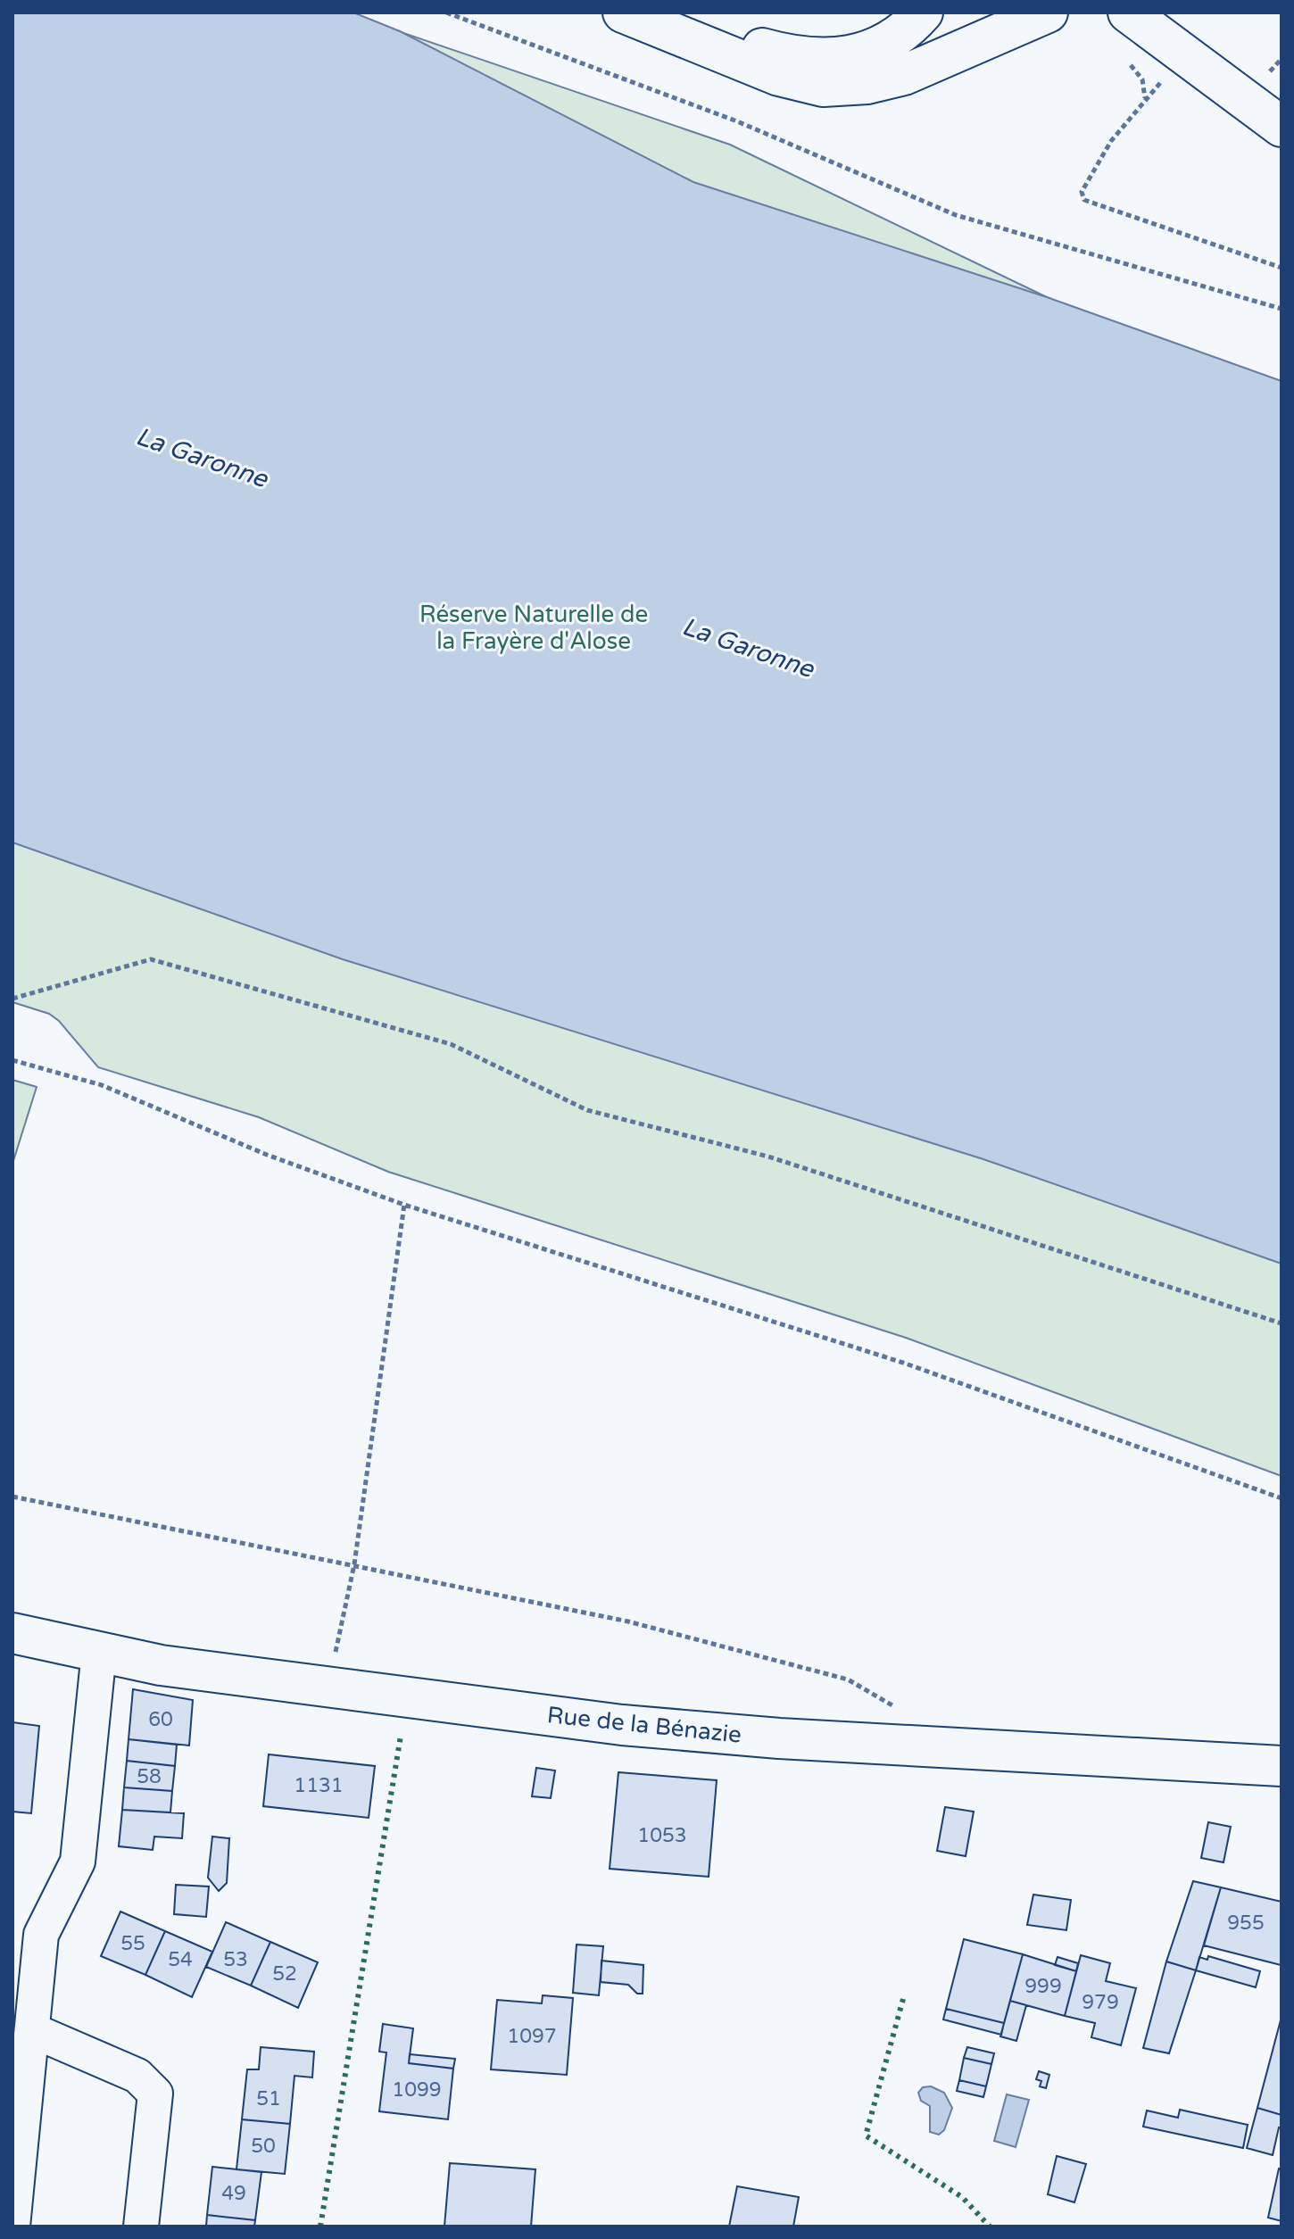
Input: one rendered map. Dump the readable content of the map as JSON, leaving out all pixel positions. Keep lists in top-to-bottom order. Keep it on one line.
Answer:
{"streets":{"street":["Rue de la Bénazie"]},"water":["La Garonne"],"parks":["Réserve Naturelle de la Frayère d'Alose"],"house_numbers":["60","58","1131","1053","955","55","54","53","52","999","979","1097","1099","51","50","49"]}
